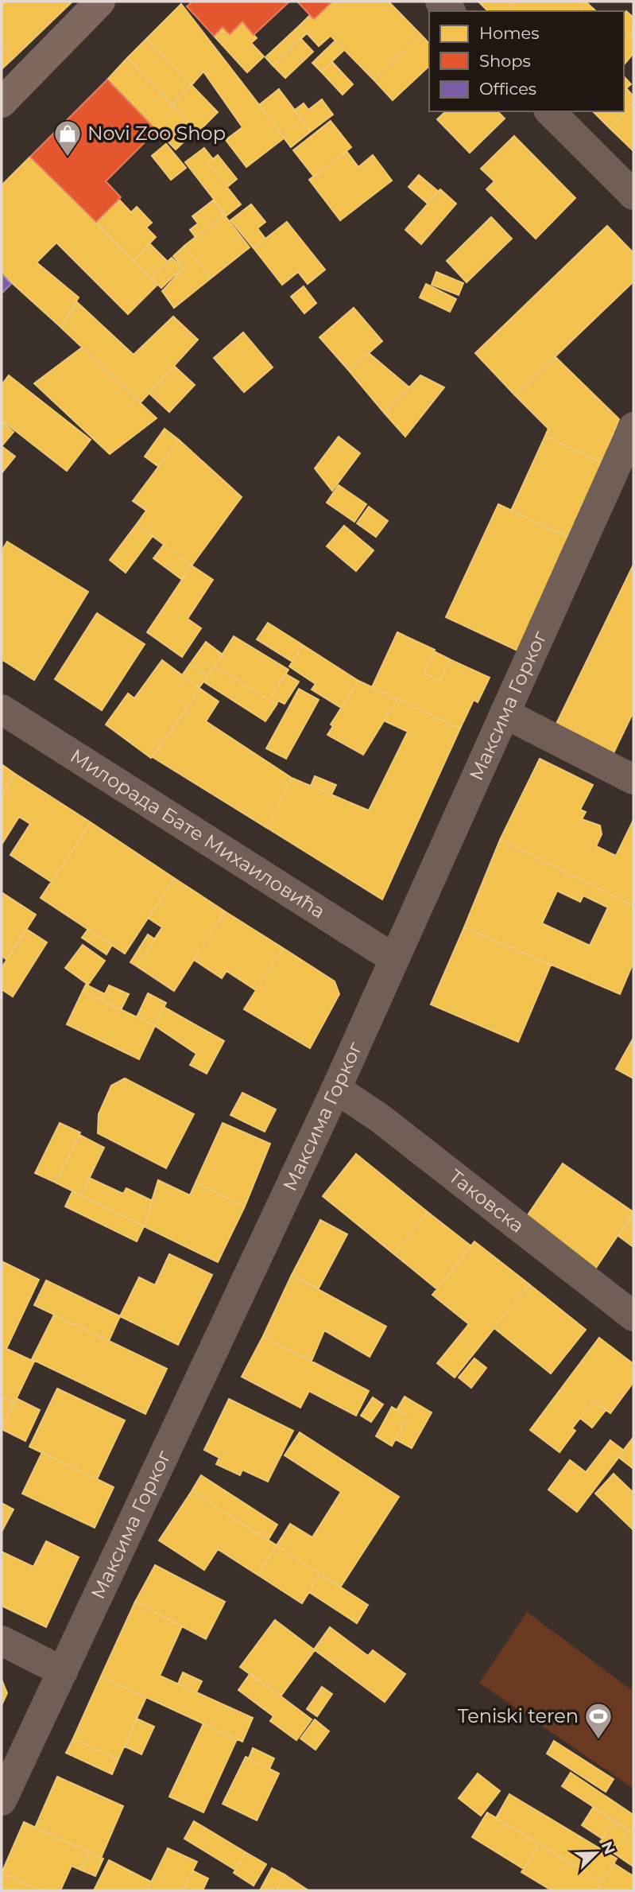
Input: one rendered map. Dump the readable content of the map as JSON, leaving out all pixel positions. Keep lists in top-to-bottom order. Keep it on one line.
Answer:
{"streets":{"street":["Максима Горког","Милорада Бате Михаиловића","Таковска"]},"crossings":[["Максима Горког","Милорада Бате Михаиловића"],["Максима Горког","Таковска"]],"places":{"shop":["Novi Zoo Shop"],"sports":["Teniski teren"]},"legend":["Homes","Shops","Offices"],"north":"top right"}
